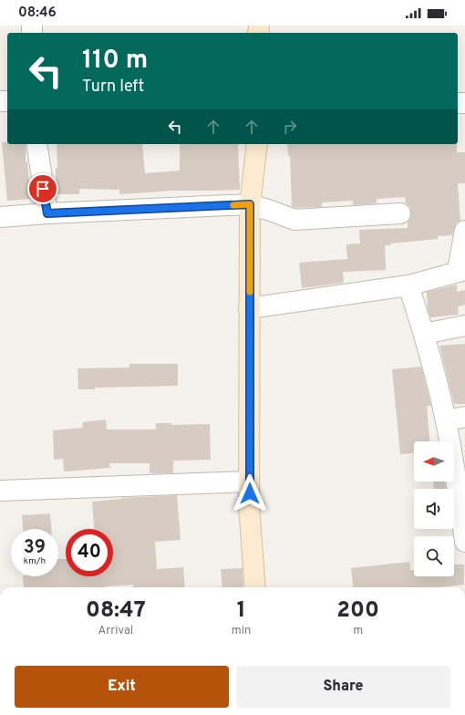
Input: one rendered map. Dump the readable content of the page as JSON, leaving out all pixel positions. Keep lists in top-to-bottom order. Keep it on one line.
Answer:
{"north":"left","page":{"status":"08:46","turn":["110 m","Turn left"],"speed":"39 km/h","limit":"40","eta":["08:47","Arrival","1","min","200","m"],"buttons":["Exit","Share"]}}
